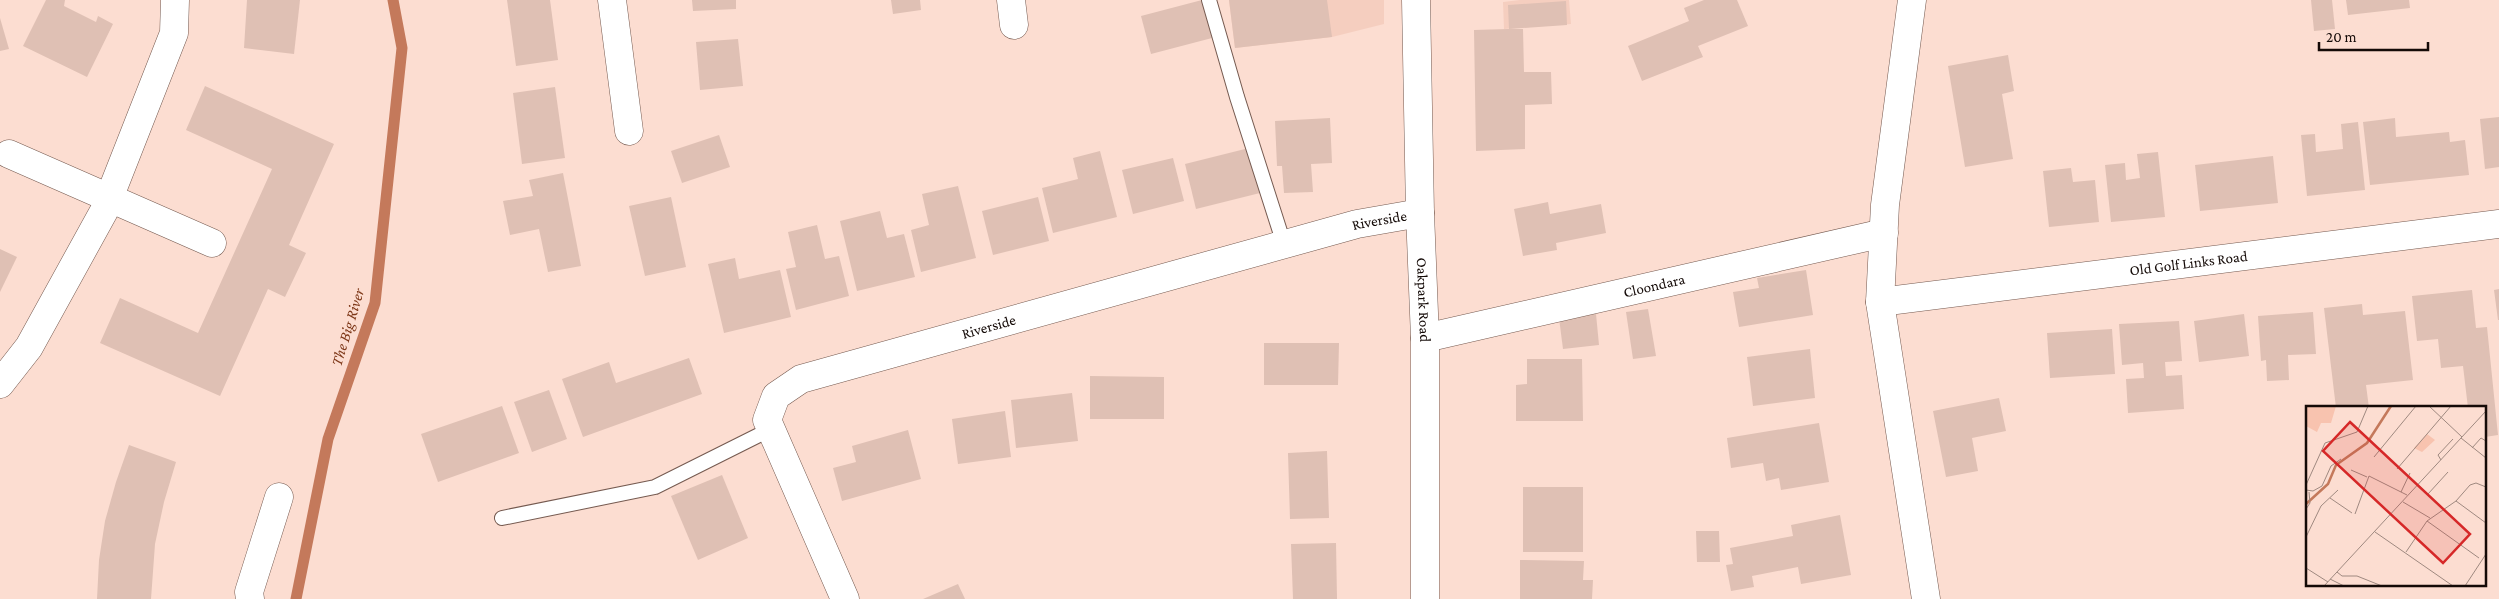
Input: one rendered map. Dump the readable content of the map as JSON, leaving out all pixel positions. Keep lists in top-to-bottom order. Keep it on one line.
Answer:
{"streets":{"street":["Riverside","Old Golf Links Road","Cloondara","Oakpark Road"]},"crossings":[["Riverside","Oakpark Road"],["Cloondara","Oakpark Road"]],"water":["The Big River"],"scale_bar":"20 m"}
